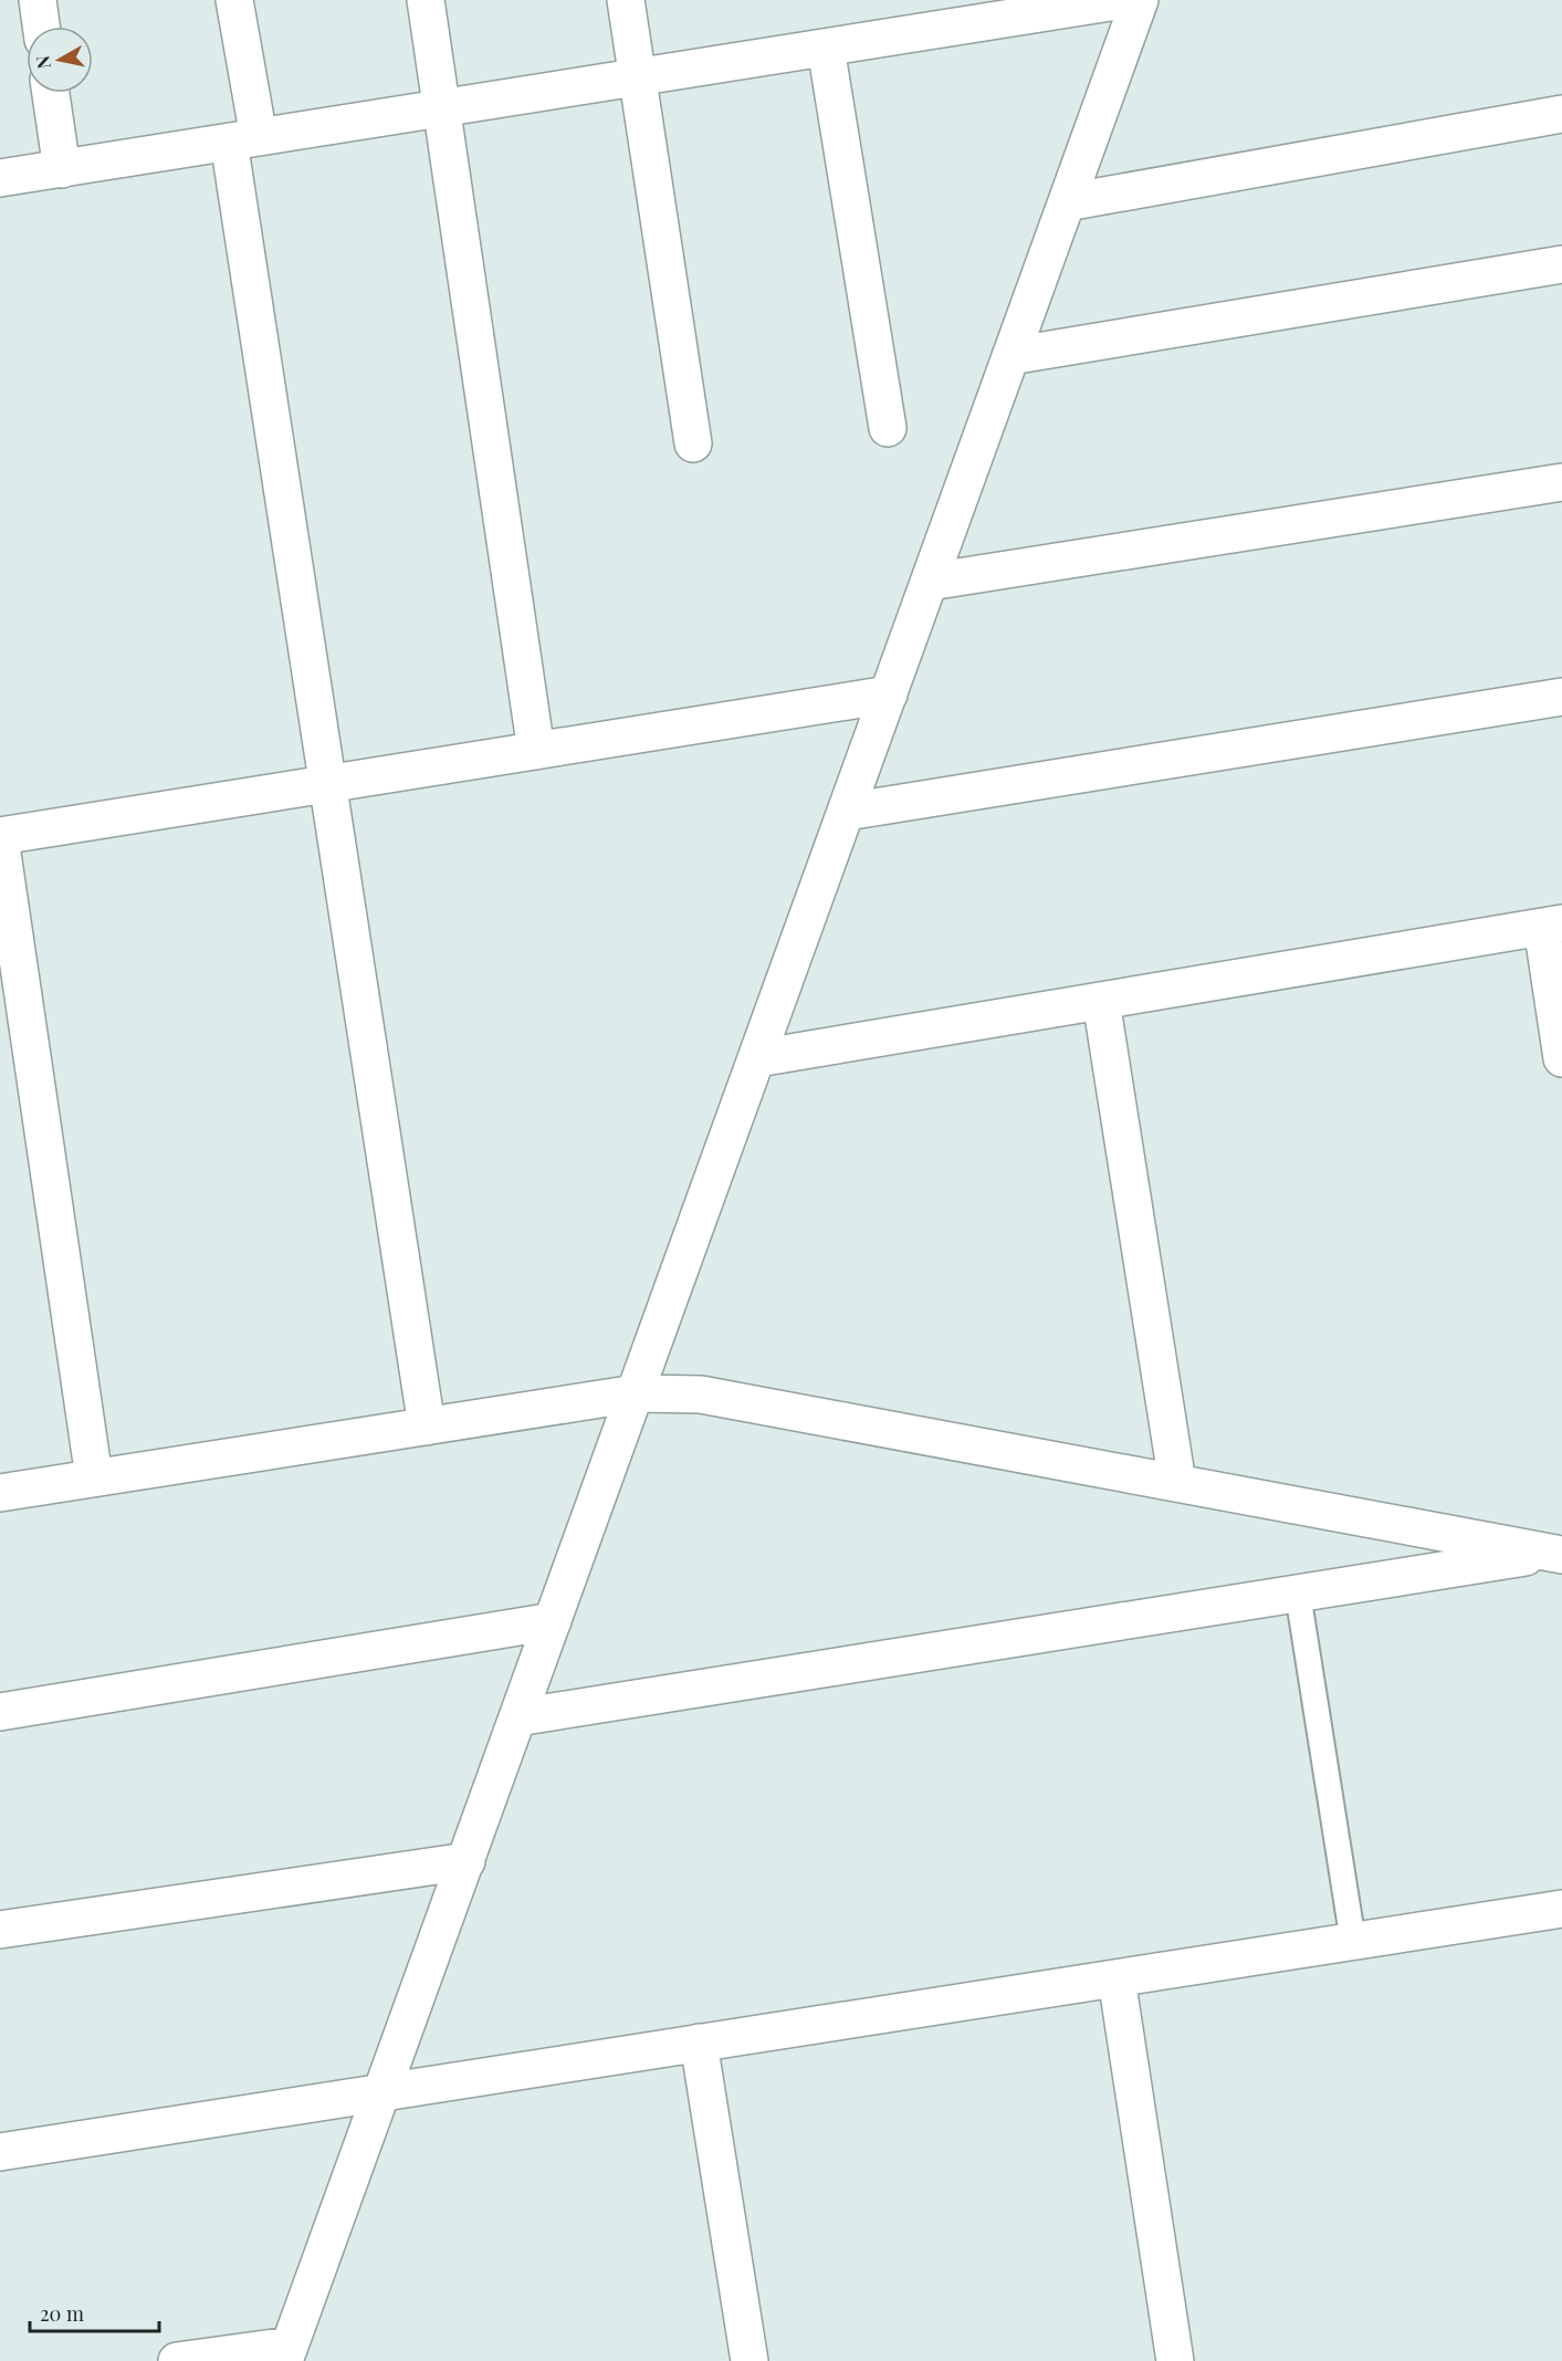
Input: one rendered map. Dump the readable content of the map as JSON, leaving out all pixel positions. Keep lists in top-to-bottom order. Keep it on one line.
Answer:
{"scale_bar":"20 m","north":"left"}
